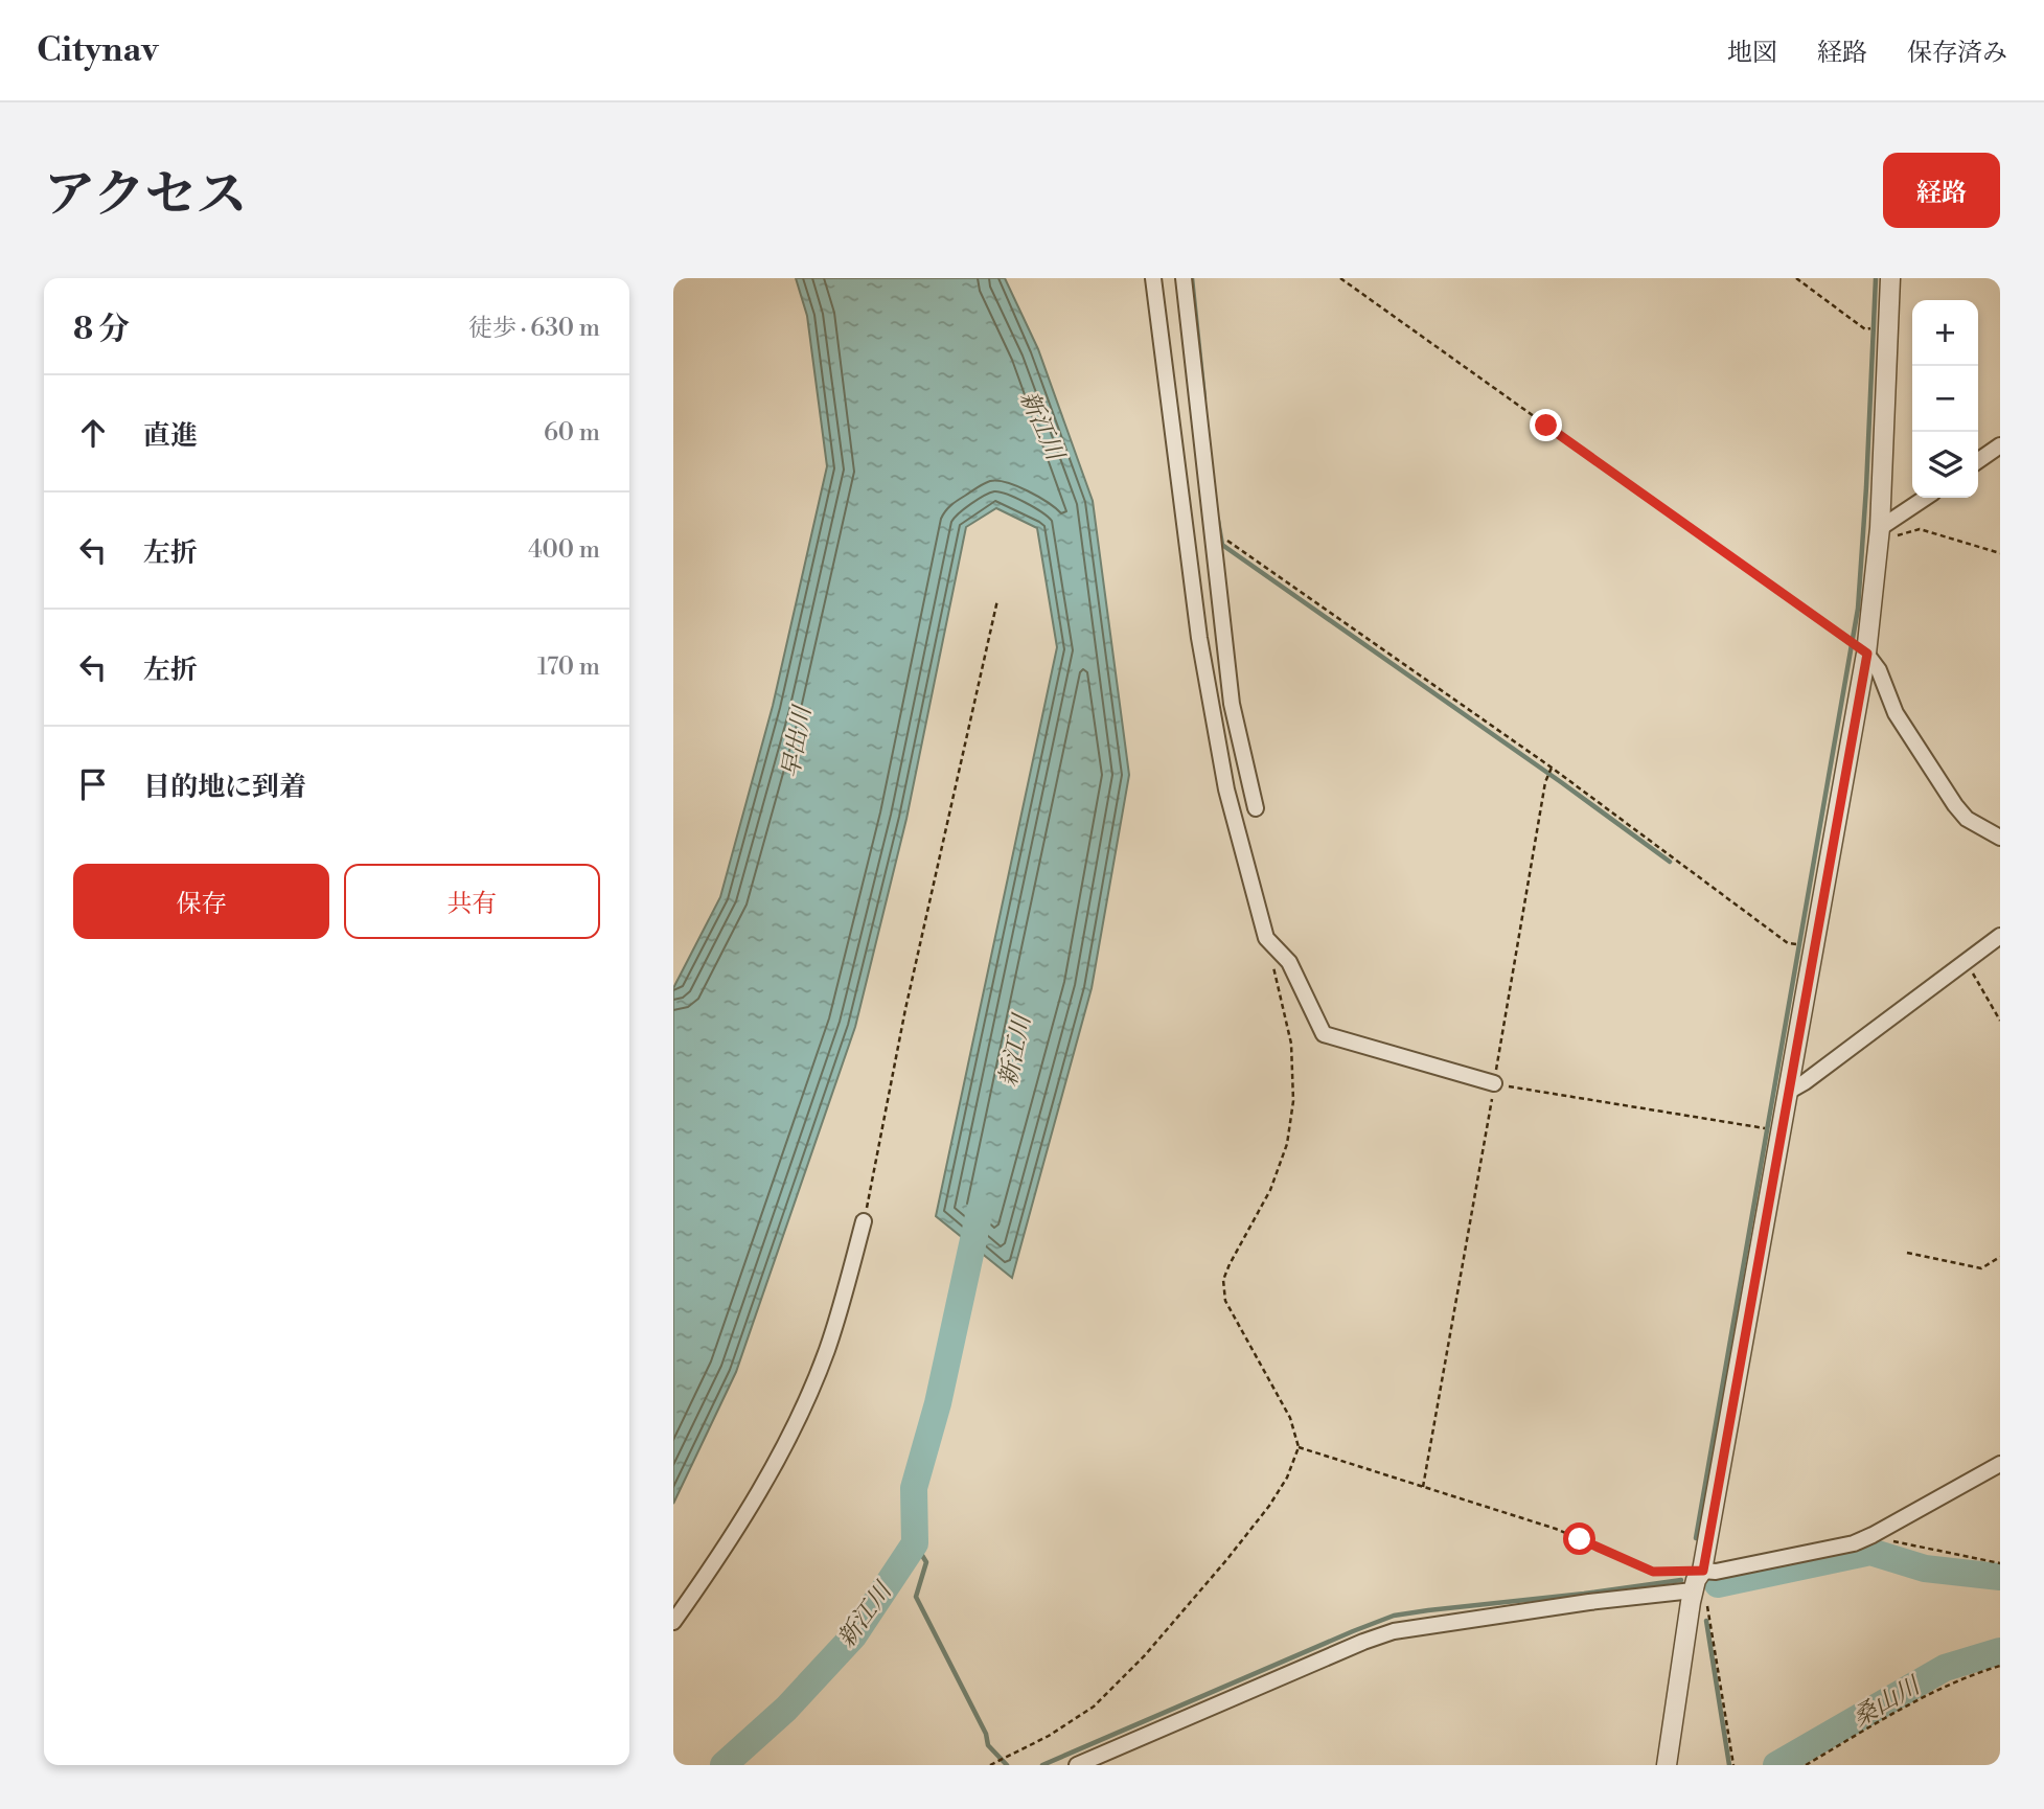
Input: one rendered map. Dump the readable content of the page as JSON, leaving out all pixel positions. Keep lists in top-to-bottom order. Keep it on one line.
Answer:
{"water":["新江川","早出川","桑山川"],"page":{"header":"Citynav","nav":["地図","経路","保存済み"],"title":"アクセス","buttons":["経路",["保存","共有"]],"heading":["8 分","徒歩 · 630 m"],"map_buttons":["+","−"],"list":[["直進","60 m"],["左折","400 m"],["左折","170 m"],"目的地に到着"]}}
